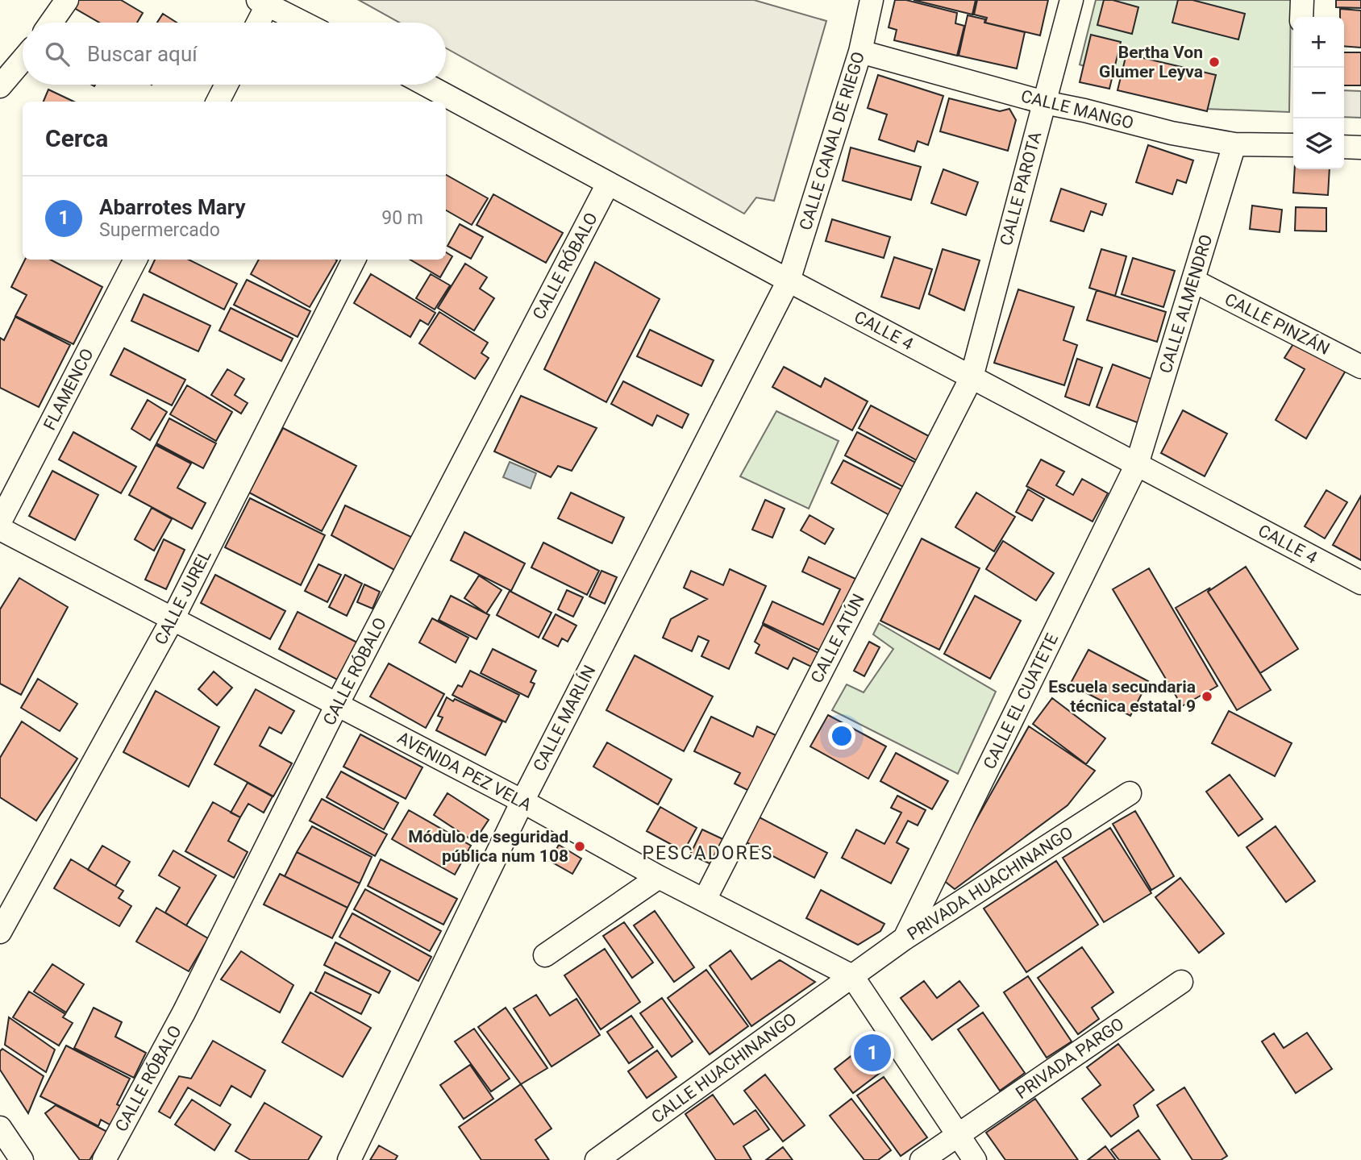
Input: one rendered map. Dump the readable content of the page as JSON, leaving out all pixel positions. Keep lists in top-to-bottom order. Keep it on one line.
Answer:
{"streets":{"street":["CALLE MANGO","CALLE CANAL DE RIEGO","CALLE PAROTA","CALLE RÓBALO","CALLE ALMENDRO","CALLE PINZÁN","CALLE 4","FLAMENCO","CALLE JUREL","CALLE ATÚN","CALLE EL CUATETE","CALLE MARLÍN","AVENIDA PEZ VELA","PRIVADA HUACHINANGO","PRIVADA PARGO","CALLE HUACHINANGO"]},"crossings":[["CALLE MANGO","CALLE CANAL DE RIEGO"],["CALLE MANGO","CALLE PAROTA"],["CALLE MANGO","CALLE ALMENDRO"],["CALLE CANAL DE RIEGO","CALLE 4"],["CALLE CANAL DE RIEGO","CALLE MARLÍN"],["CALLE PAROTA","CALLE 4"],["CALLE PAROTA","CALLE ATÚN"],["CALLE RÓBALO","CALLE 4"],["CALLE RÓBALO","AVENIDA PEZ VELA"],["CALLE ALMENDRO","CALLE PINZÁN"],["CALLE ALMENDRO","CALLE 4"],["CALLE ALMENDRO","CALLE EL CUATETE"],["CALLE 4","CALLE ATÚN"],["CALLE 4","CALLE EL CUATETE"],["CALLE 4","CALLE MARLÍN"],["CALLE JUREL","AVENIDA PEZ VELA"],["CALLE ATÚN","AVENIDA PEZ VELA"],["CALLE EL CUATETE","PRIVADA HUACHINANGO"],["CALLE MARLÍN","AVENIDA PEZ VELA"],["AVENIDA PEZ VELA","PRIVADA HUACHINANGO"],["AVENIDA PEZ VELA","PRIVADA PARGO"],["AVENIDA PEZ VELA","CALLE HUACHINANGO"],["PRIVADA HUACHINANGO","CALLE HUACHINANGO"]],"districts":["PESCADORES"],"places":["Bertha Von Glumer Leyva","Escuela secundaria técnica estatal 9","Módulo de seguridad pública num 108"],"page":{"map_buttons":["+","−"],"search":"Buscar aquí","heading":"Cerca","list":[{"mark":"1","name":"Abarrotes Mary","note":"Supermercado","value":"90 m"}],"pins":"1"}}
